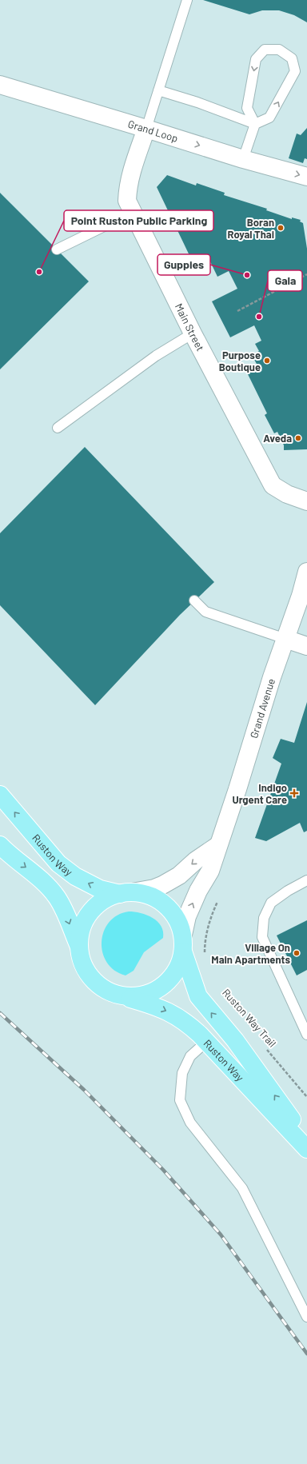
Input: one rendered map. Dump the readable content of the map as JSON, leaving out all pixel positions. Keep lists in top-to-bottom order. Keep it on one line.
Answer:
{"streets":{"main road":["Ruston Way"],"street":["Grand Loop","Main Street","Grand Avenue"],"path":["Ruston Way Trail"]},"crossings":[["Grand Loop","Main Street"],["Grand Avenue","Ruston Way"]],"one_way":["Grand Loop"],"places":{"other":["Boran Royal Thai","Point Ruston Public Parking","Guppies","Gala","Purpose Boutique","Aveda","Village On Main Apartments"],"health":["Indigo Urgent Care"]}}
